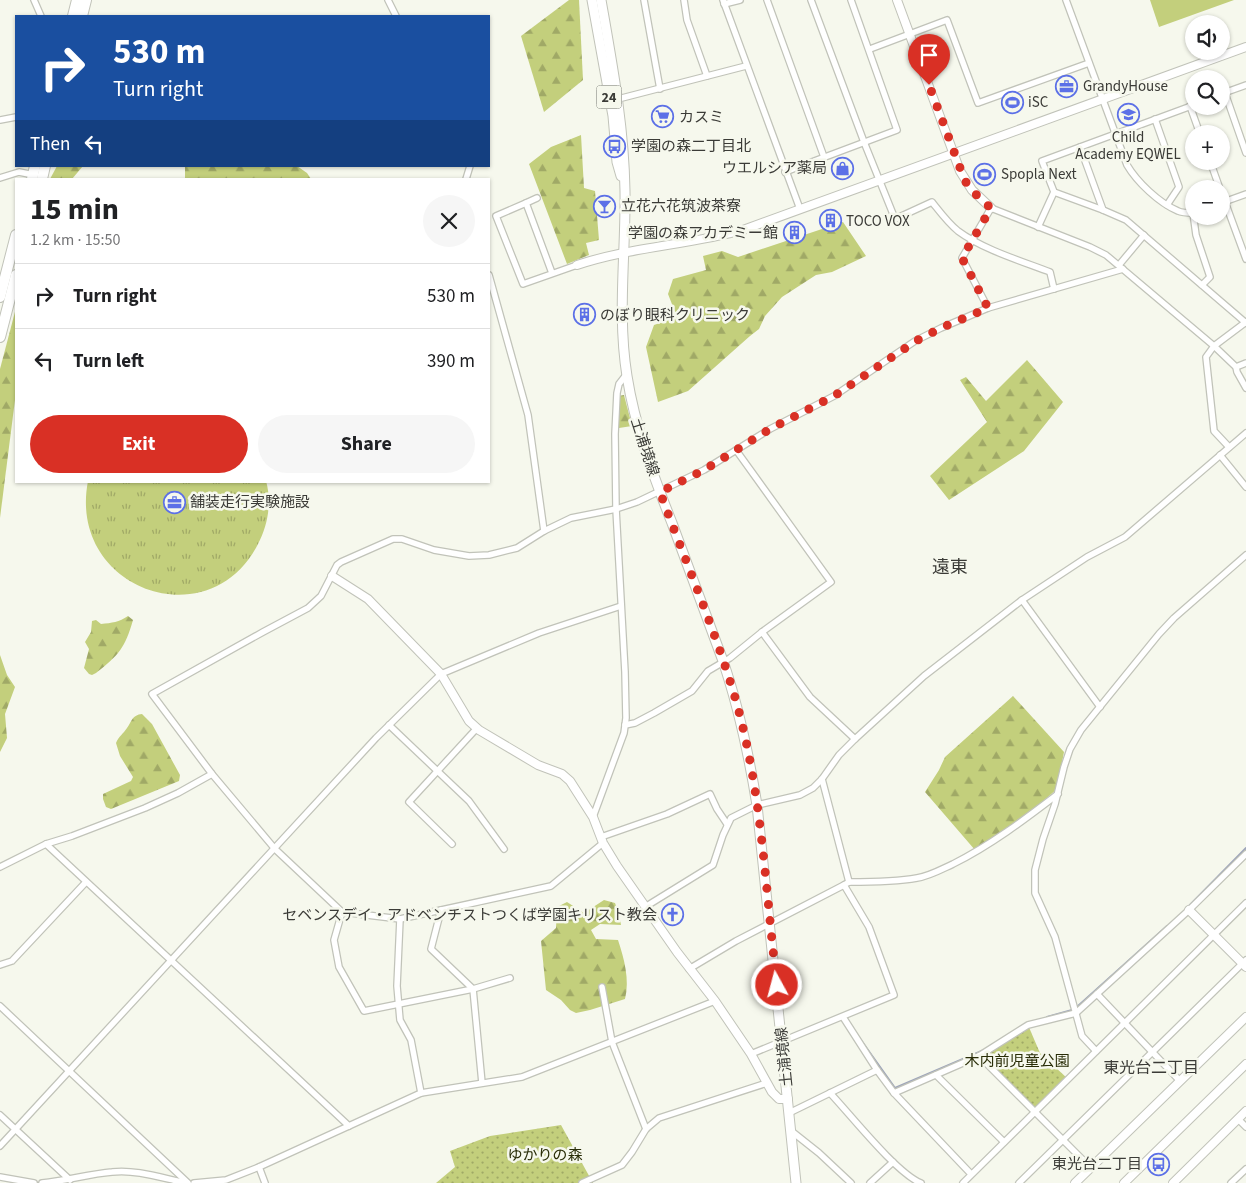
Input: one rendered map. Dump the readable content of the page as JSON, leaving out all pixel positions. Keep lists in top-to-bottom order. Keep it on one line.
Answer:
{"streets":{"main road":["24","土浦境線"]},"crossings":[["24","土浦境線"]],"districts":["遠東","東光台二丁目"],"parks":["木内前児童公園","ゆかりの森"],"places":{"office":["GrandyHouse","舗装走行実験施設"],"sports":["iSC","Spopla Next"],"school or university":["Child Academy EQWEL"],"supermarket":["カスミ"],"bus stop":["学園の森二丁目北","東光台二丁目"],"shop":["ウエルシア薬局"],"bar":["立花六花筑波茶寮"],"building":["TOCO VOX","学園の森アカデミー館","のぼり眼科クリニック"],"church":["セベンスデイ・アドベンチストつくば学園キリスト教会"]},"page":{"map_buttons":["+","−"],"turn":["530 m","Turn right"],"then":"Then","heading":["15 min","1.2 km · 15:50"],"list":[{"name":"Turn right","value":"530 m"},{"name":"Turn left","value":"390 m"}],"buttons":["Exit","Share"]}}
